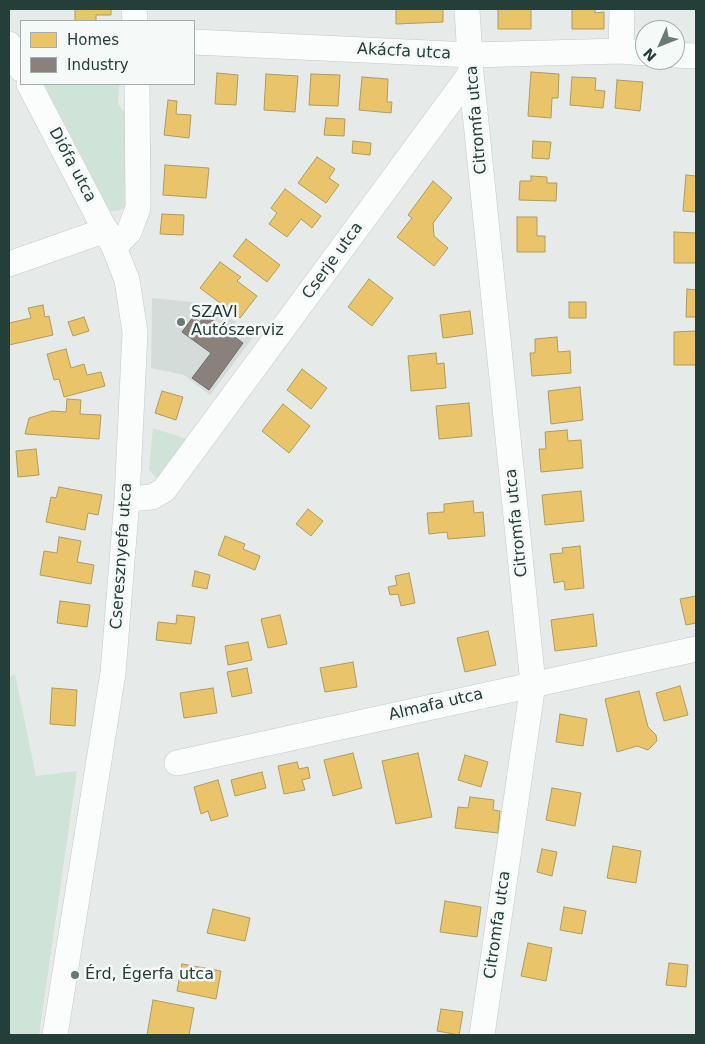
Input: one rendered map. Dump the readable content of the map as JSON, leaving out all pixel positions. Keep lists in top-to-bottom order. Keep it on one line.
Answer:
{"streets":{"street":["Akácfa utca","Citromfa utca","Diófa utca","Cserje utca","Cseresznyefa utca","Almafa utca"]},"crossings":[["Akácfa utca","Citromfa utca"],["Akácfa utca","Cserje utca"],["Citromfa utca","Cserje utca"],["Citromfa utca","Almafa utca"],["Diófa utca","Cseresznyefa utca"],["Cserje utca","Cseresznyefa utca"]],"places":["SZAVI Autószerviz","Érd, Égerfa utca"],"legend":["Homes","Industry"],"north":"bottom left"}
